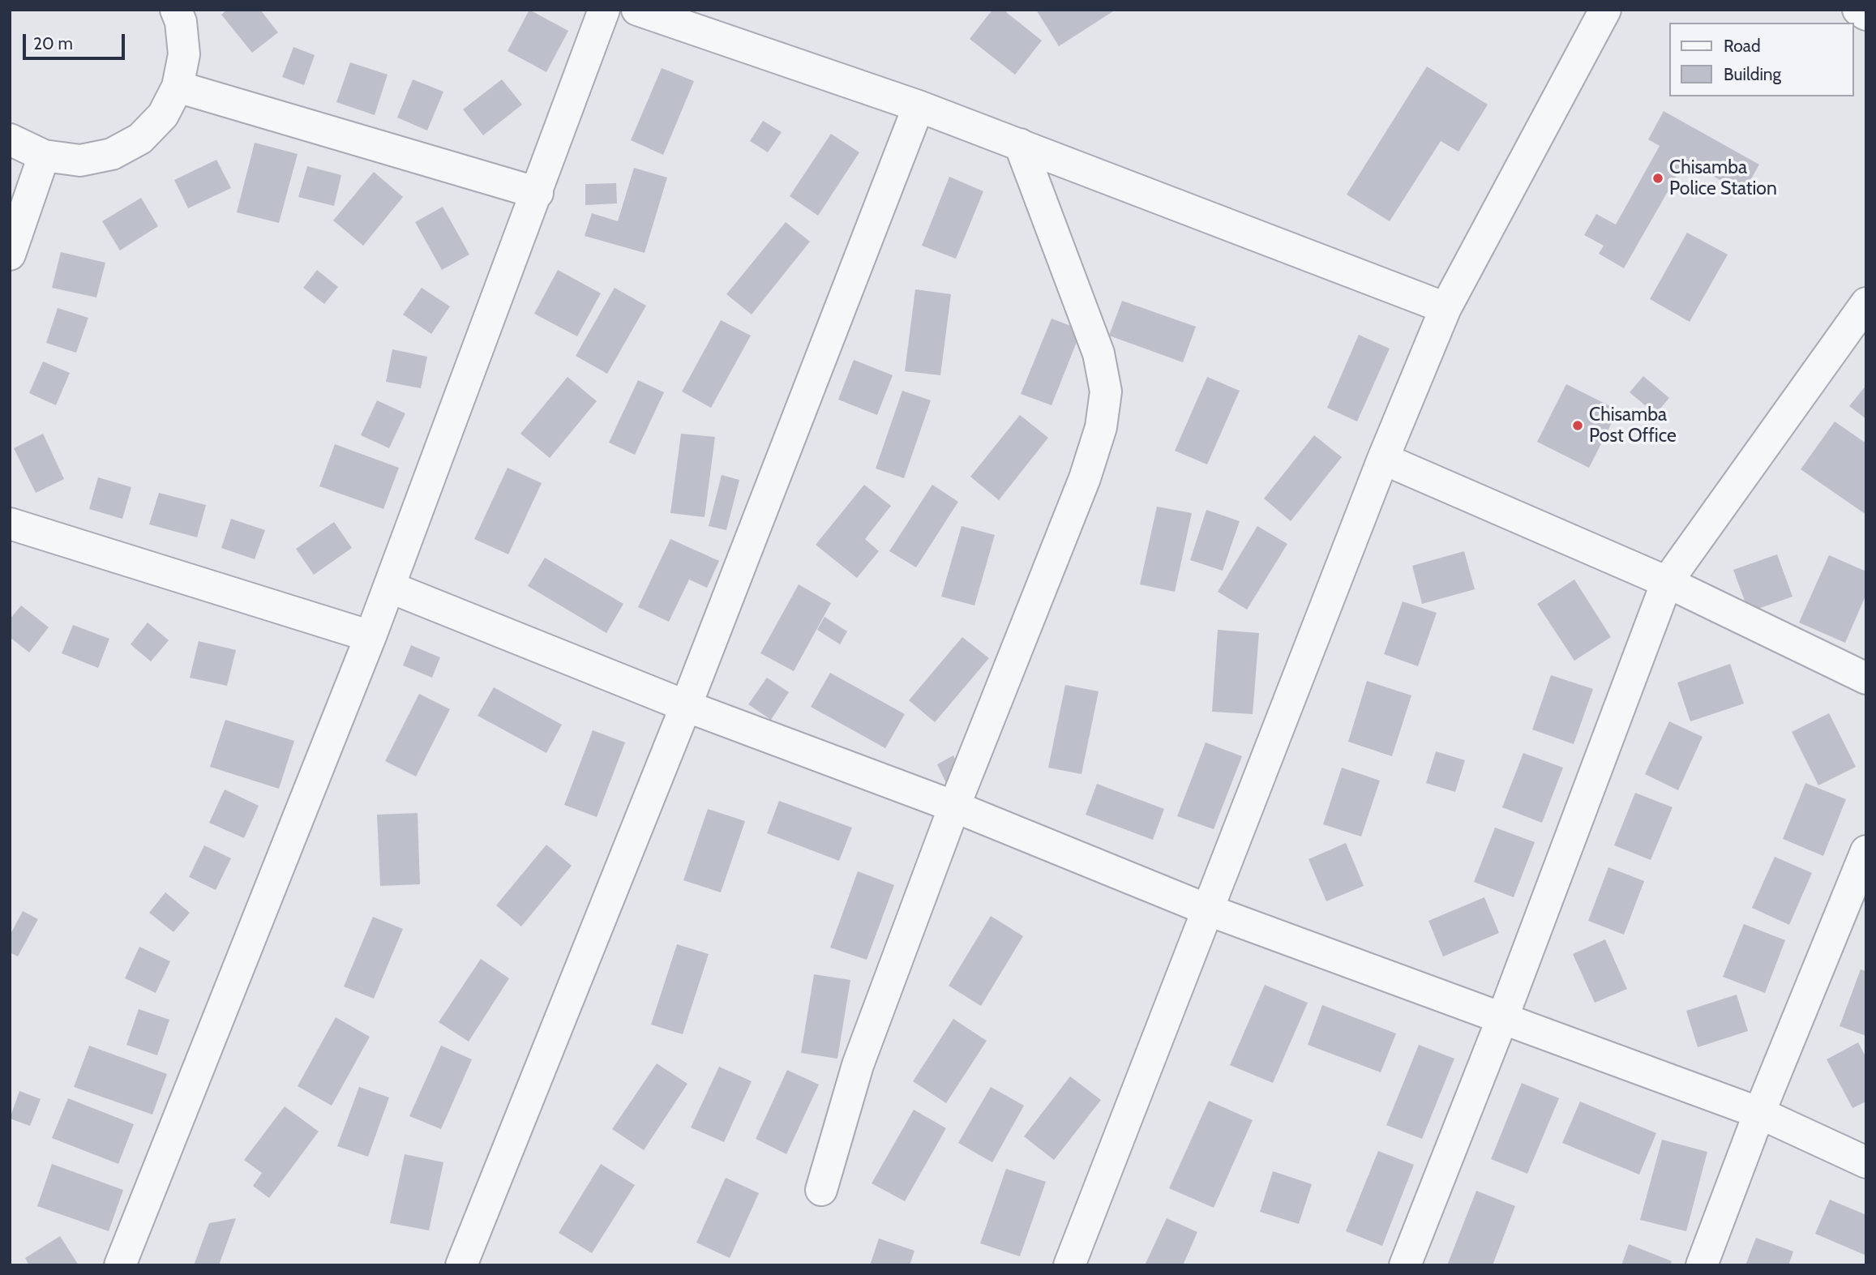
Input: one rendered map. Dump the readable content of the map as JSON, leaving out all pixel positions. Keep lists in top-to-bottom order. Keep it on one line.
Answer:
{"places":["Chisamba Police Station","Chisamba Post Office"],"legend":["Road","Building"],"scale_bar":"20 m"}
